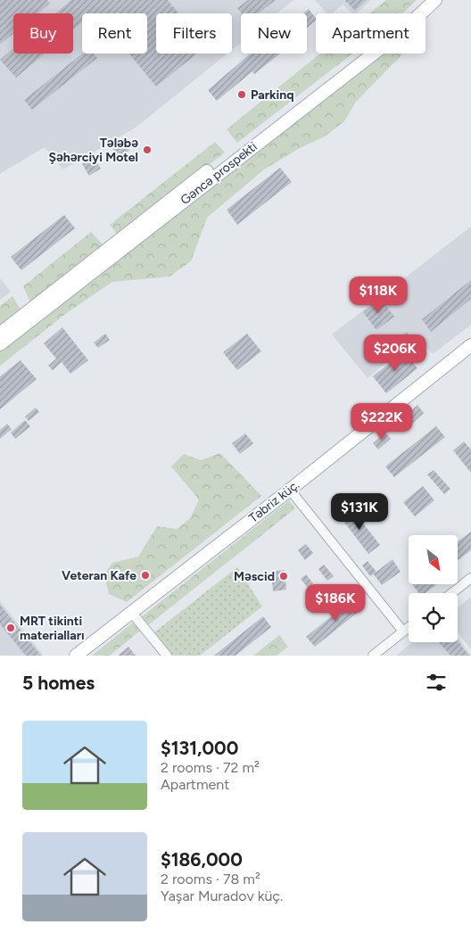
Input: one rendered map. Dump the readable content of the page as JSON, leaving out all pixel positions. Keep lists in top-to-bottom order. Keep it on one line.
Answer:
{"streets":{"main road":["Gəncə prospekti","Təbriz küç."]},"places":["Parkinq","Tələbə Şəhərciyi Motel","Veteran Kafe","Məscid","MRT tikinti materialları"],"north":"bottom right","page":{"chip":["Buy","Rent","Filters","New","Apartment"],"price":["$118K","$206K","$222K","$131K","$186K"],"heading":"5 homes","list":[{"name":"$131,000","note":"2 rooms · 72 m² · Apartment"},{"name":"$186,000","note":"2 rooms · 78 m² · Yaşar Muradov küç."}]}}
